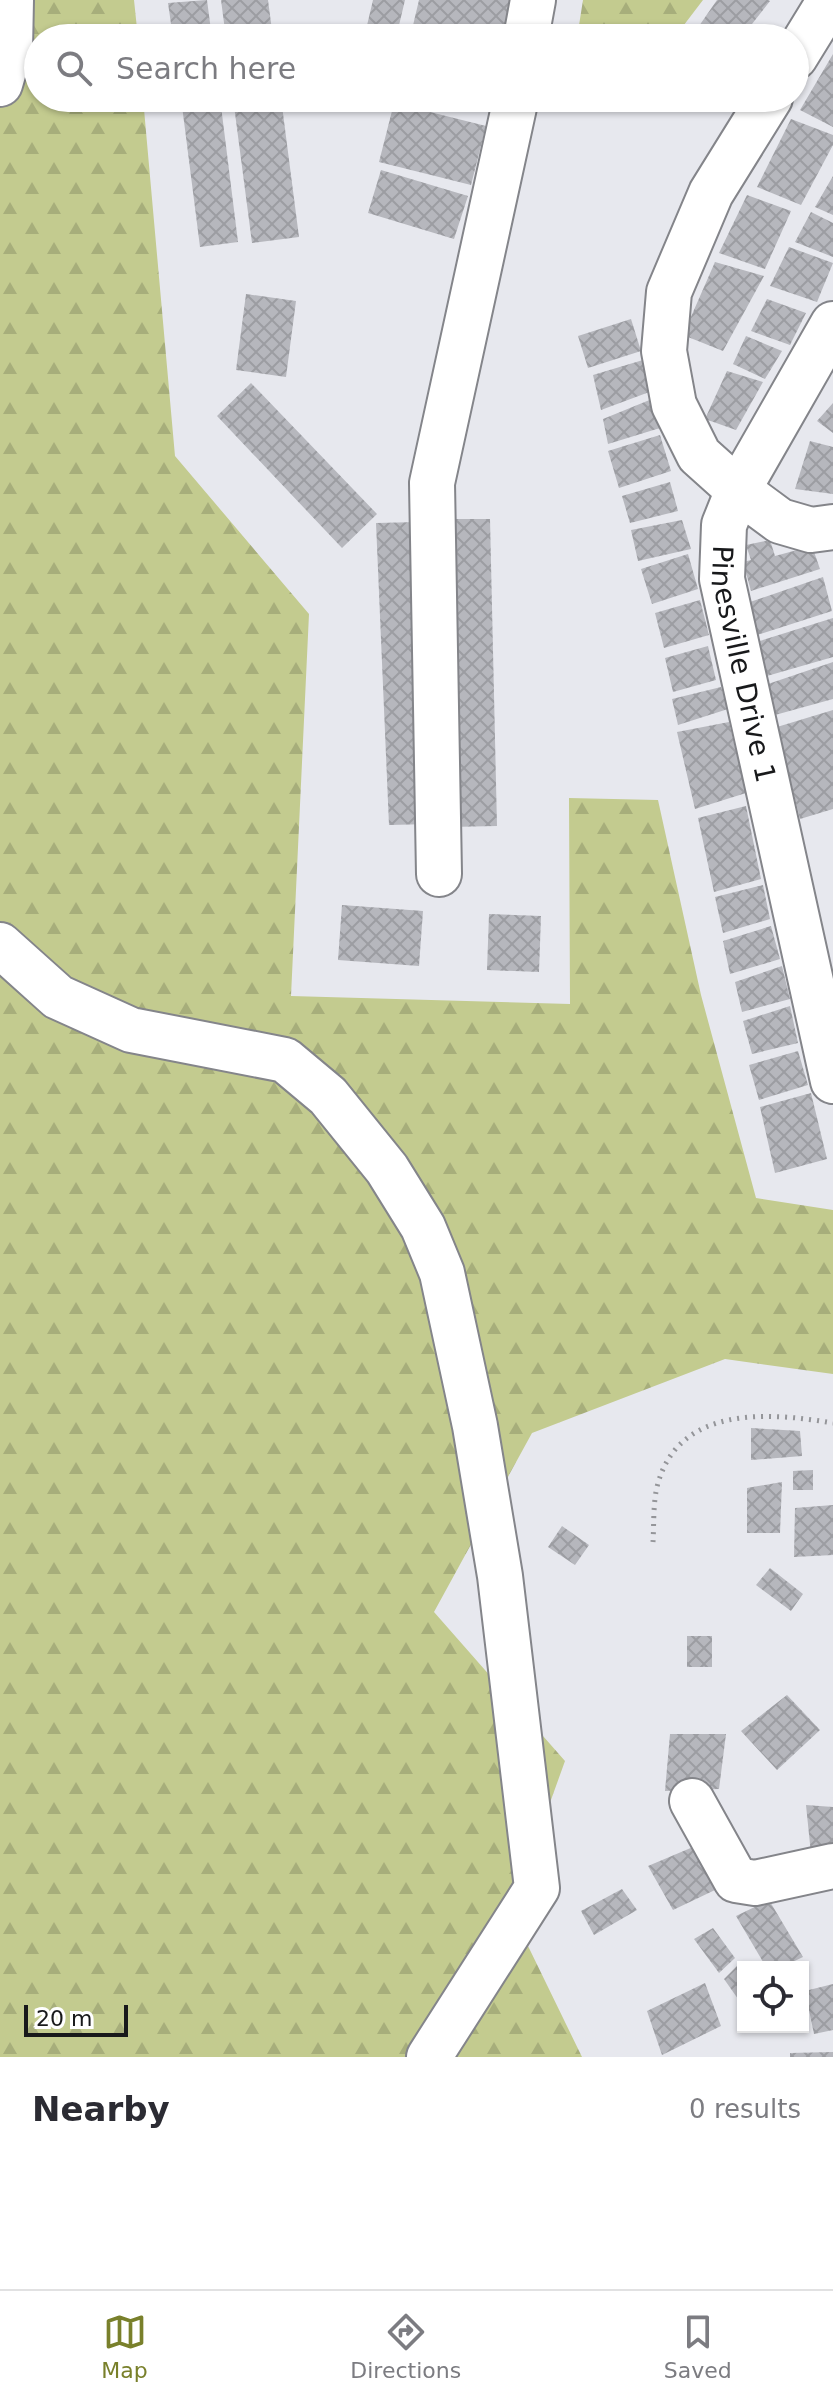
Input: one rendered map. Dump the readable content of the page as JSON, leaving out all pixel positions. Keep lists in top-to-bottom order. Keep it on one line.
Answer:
{"streets":{"street":["Pinesville Drive 1"]},"scale_bar":"20 m","page":{"search":"Search here","scale":"20 m","heading":["Nearby","0 results"],"nav":["Map","Directions","Saved"]}}
